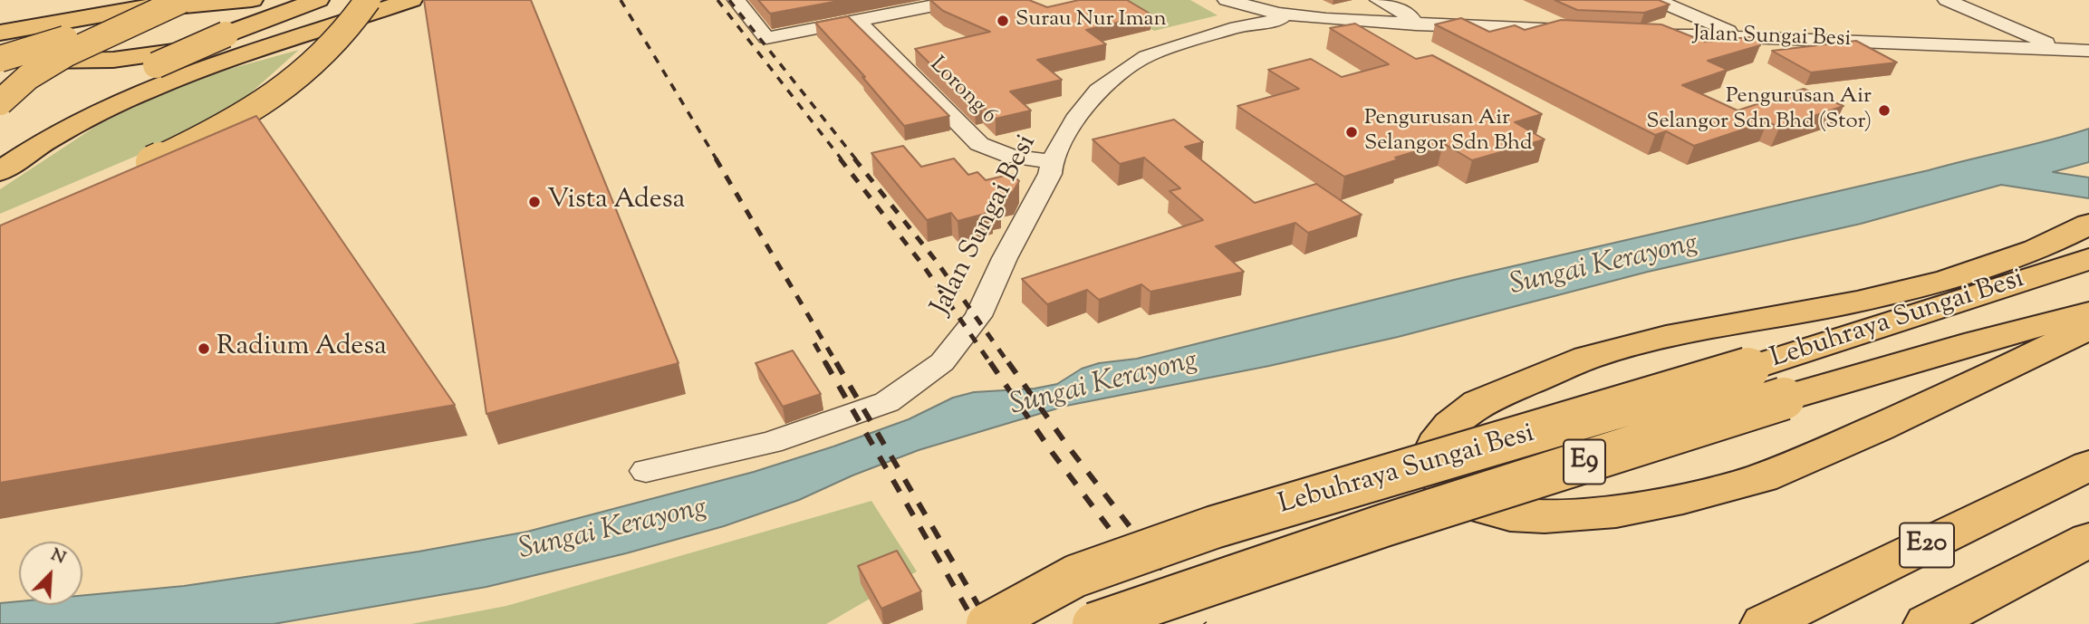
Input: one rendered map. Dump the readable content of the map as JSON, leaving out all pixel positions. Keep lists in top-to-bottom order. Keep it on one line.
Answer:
{"streets":{"highway":["Lebuhraya Sungai Besi","E9","E20"],"street":["Jalan Sungai Besi","Lorong 6"]},"crossings":[["Jalan Sungai Besi","Lorong 6"]],"water":["Sungai Kerayong"],"places":["Surau Nur Iman","Pengurusan Air Selangor Sdn Bhd (Stor)","Pengurusan Air Selangor Sdn Bhd","Vista Adesa","Radium Adesa"],"north":"top right"}
